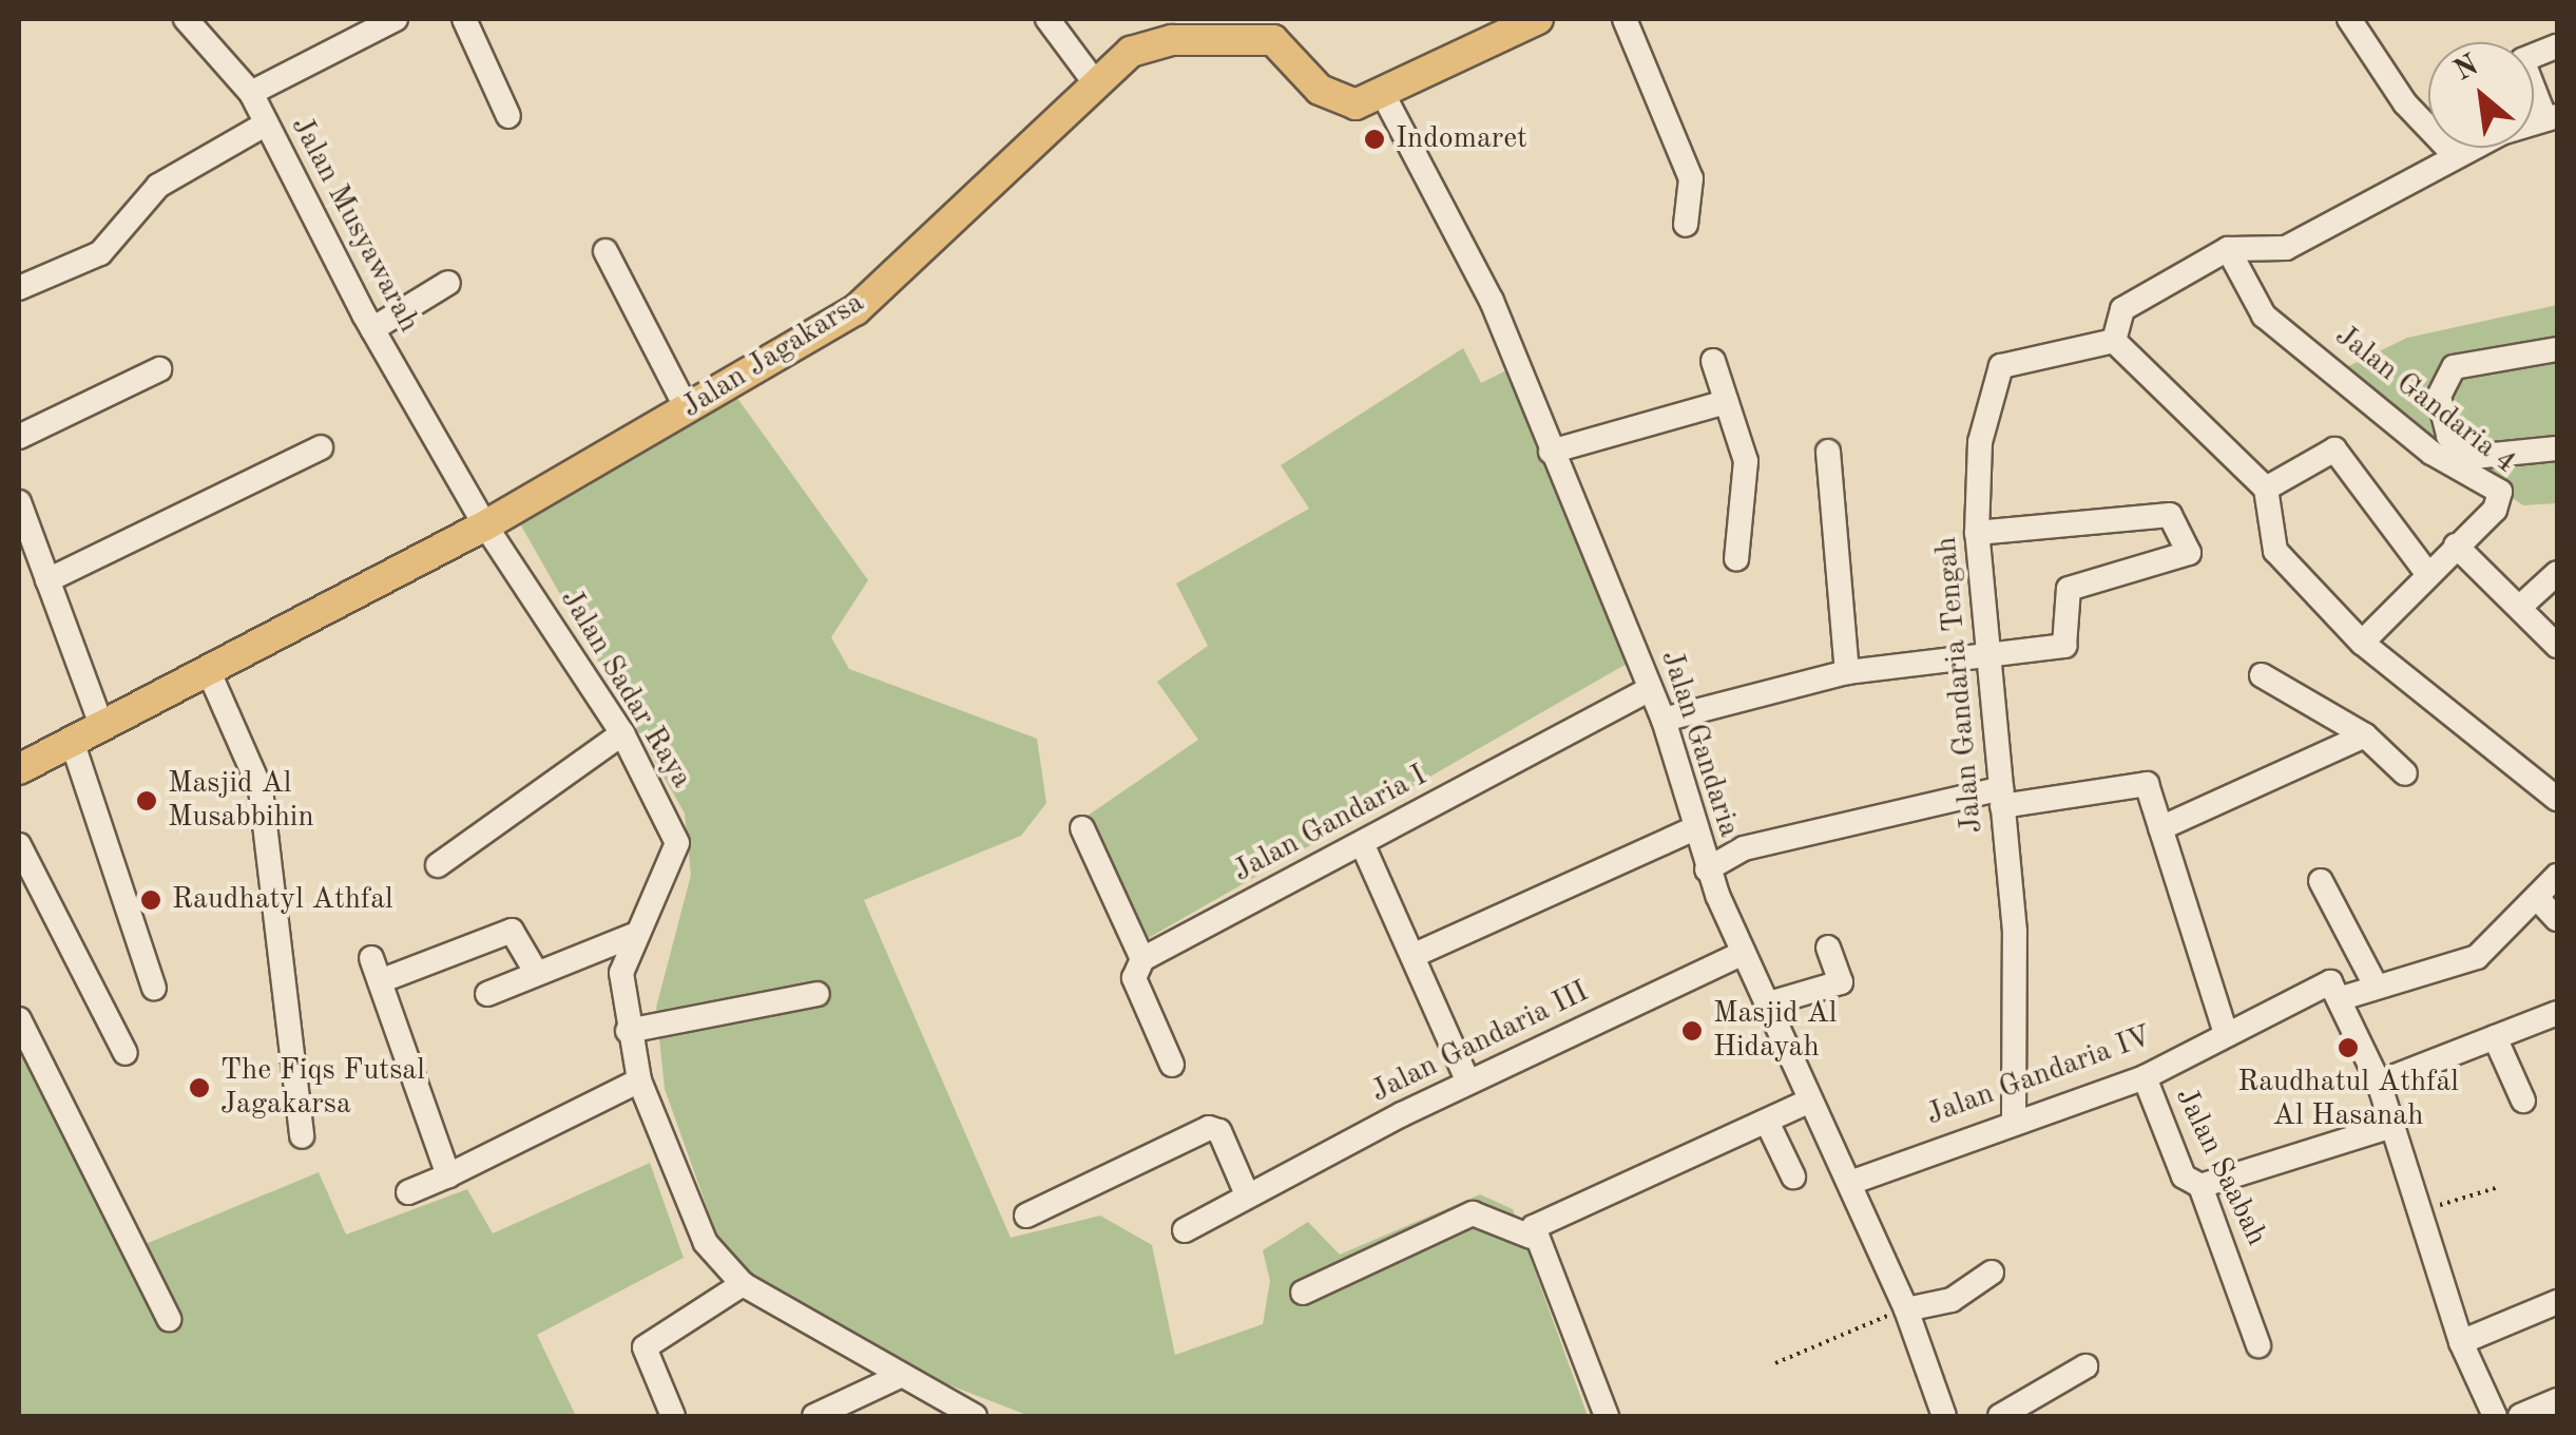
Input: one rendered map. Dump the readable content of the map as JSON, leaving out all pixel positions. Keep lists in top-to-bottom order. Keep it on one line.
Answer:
{"streets":{"main road":["Jalan Jagakarsa"],"street":["Jalan Musyawarah","Jalan Gandaria 4","Jalan Gandaria Tengah","Jalan Sadar Raya","Jalan Gandaria","Jalan Gandaria I","Jalan Gandaria III","Jalan Gandaria IV","Jalan Saabah"]},"crossings":[["Jalan Musyawarah","Jalan Jagakarsa"],["Jalan Musyawarah","Jalan Sadar Raya"],["Jalan Jagakarsa","Jalan Sadar Raya"],["Jalan Jagakarsa","Jalan Gandaria"],["Jalan Gandaria Tengah","Jalan Gandaria IV"],["Jalan Gandaria","Jalan Gandaria I"],["Jalan Gandaria","Jalan Gandaria III"],["Jalan Gandaria","Jalan Gandaria IV"],["Jalan Gandaria IV","Jalan Saabah"]],"places":["Indomaret","Masjid Al Musabbihin","Raudhatyl Athfal","Masjid Al Hidayah","Raudhatul Athfal Al Hasanah","The Fiqs Futsal Jagakarsa"],"north":"top left"}
